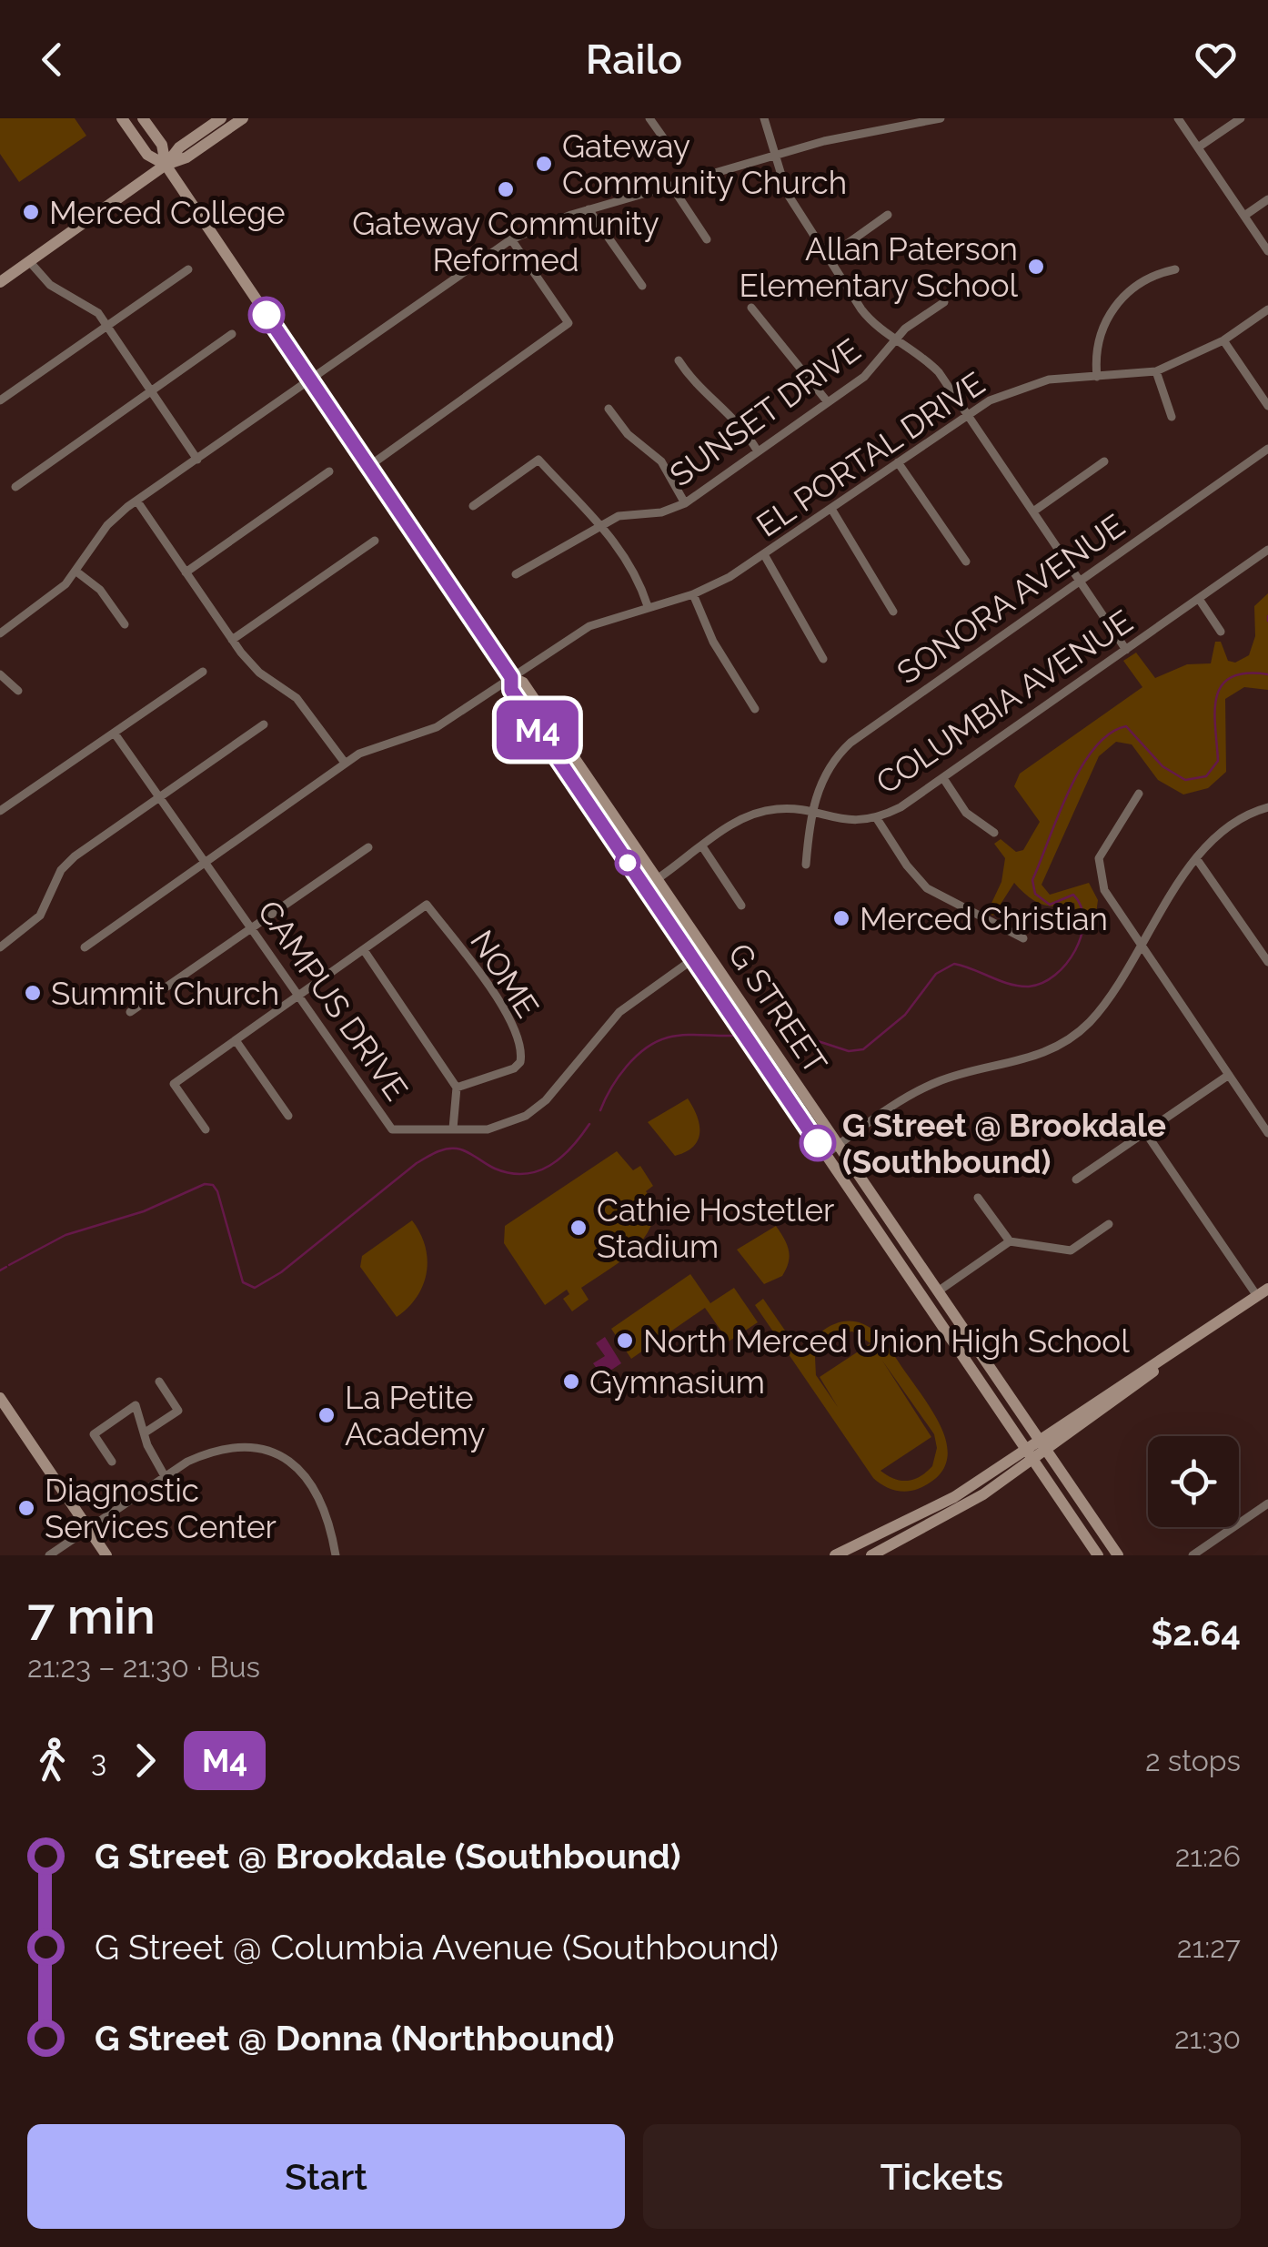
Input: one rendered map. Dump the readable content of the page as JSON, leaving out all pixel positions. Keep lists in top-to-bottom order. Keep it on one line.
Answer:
{"streets":{"street":["SUNSET DRIVE","EL PORTAL DRIVE","SONORA AVENUE","COLUMBIA AVENUE","NOME","CAMPUS DRIVE","G STREET"]},"crossings":[["EL PORTAL DRIVE","CAMPUS DRIVE"],["EL PORTAL DRIVE","G STREET"],["SONORA AVENUE","COLUMBIA AVENUE"],["COLUMBIA AVENUE","G STREET"],["CAMPUS DRIVE","G STREET"]],"places":["Gateway Community Church","Gateway Community Reformed","Merced College","Allan Paterson Elementary School","Merced Christian","Summit Church","G Street @ Brookdale (Southbound)","Cathie Hostetler Stadium","North Merced Union High School","Gymnasium","La Petite Academy","Diagnostic Services Center"],"lines":["bus line M4"],"page":{"header":"Railo","on_map":"M4","heading":["7 min","21:23 – 21:30 · Bus","$2.64"],"legs":["3","M4","2 stops"],"list":[{"name":"G Street @ Brookdale (Southbound)","value":"21:26"},{"name":"G Street @ Columbia Avenue (Southbound)","value":"21:27"},{"name":"G Street @ Donna (Northbound)","value":"21:30"}],"buttons":["Start","Tickets"]}}
